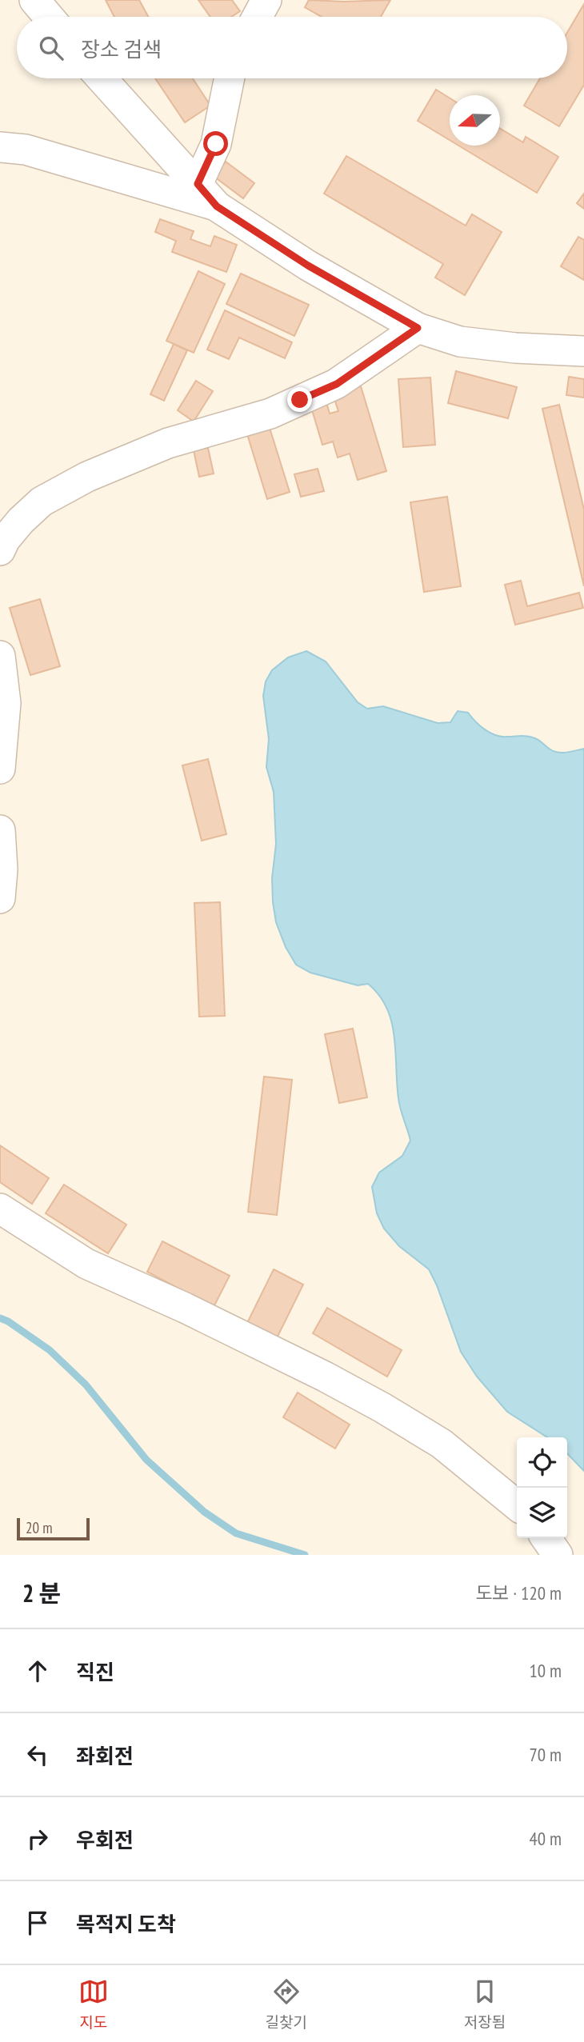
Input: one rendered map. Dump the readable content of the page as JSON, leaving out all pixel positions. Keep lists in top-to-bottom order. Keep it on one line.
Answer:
{"scale_bar":"20 m","north":"left","page":{"search":"장소 검색","scale":"20 m","heading":["2 분","도보 · 120 m"],"list":[["직진","10 m"],["좌회전","70 m"],["우회전","40 m"],"목적지 도착"],"nav":["지도","길찾기","저장됨"]}}
